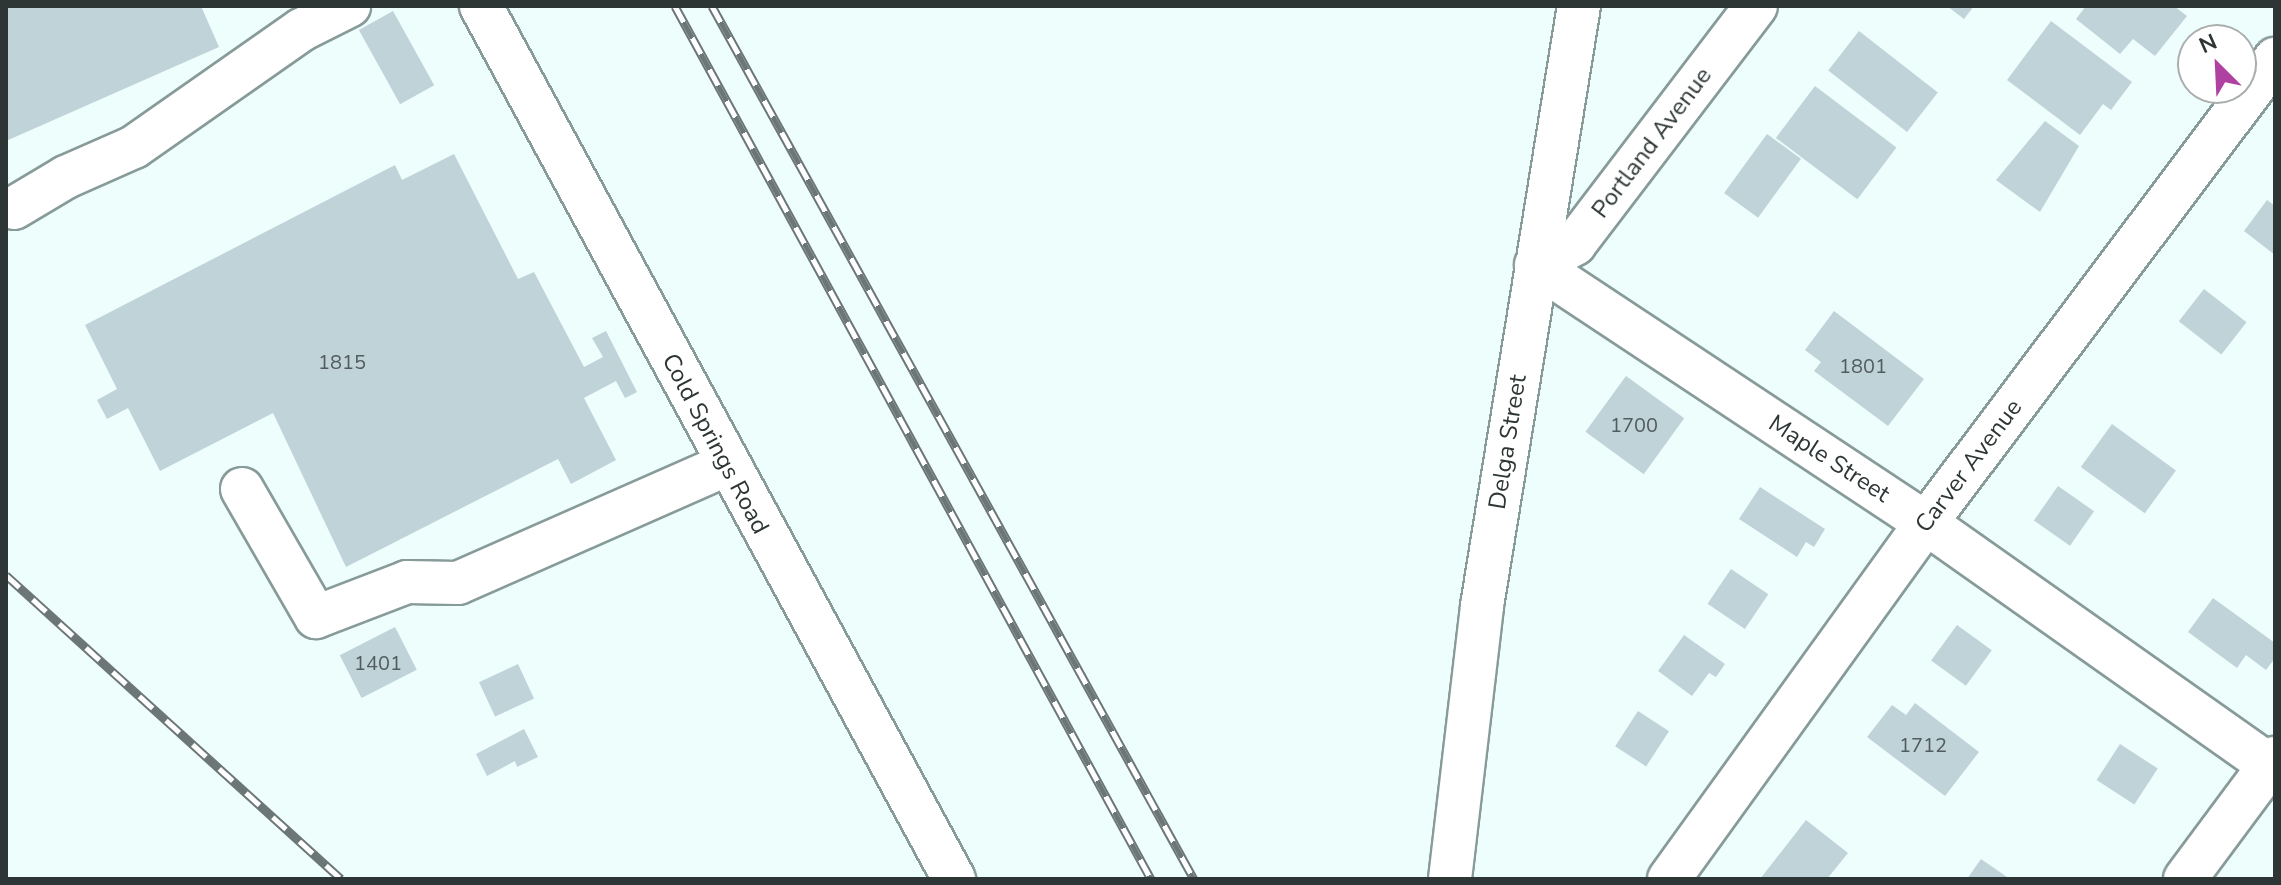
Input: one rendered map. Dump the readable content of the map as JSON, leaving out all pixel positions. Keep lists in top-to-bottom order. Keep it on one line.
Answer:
{"streets":{"street":["Portland Avenue","Delga Street","Cold Springs Road","Maple Street","Carver Avenue"]},"crossings":[["Portland Avenue","Delga Street"],["Portland Avenue","Maple Street"],["Delga Street","Maple Street"],["Maple Street","Carver Avenue"]],"house_numbers":["1815","1801","1700","1401","1712"],"north":"top left"}
